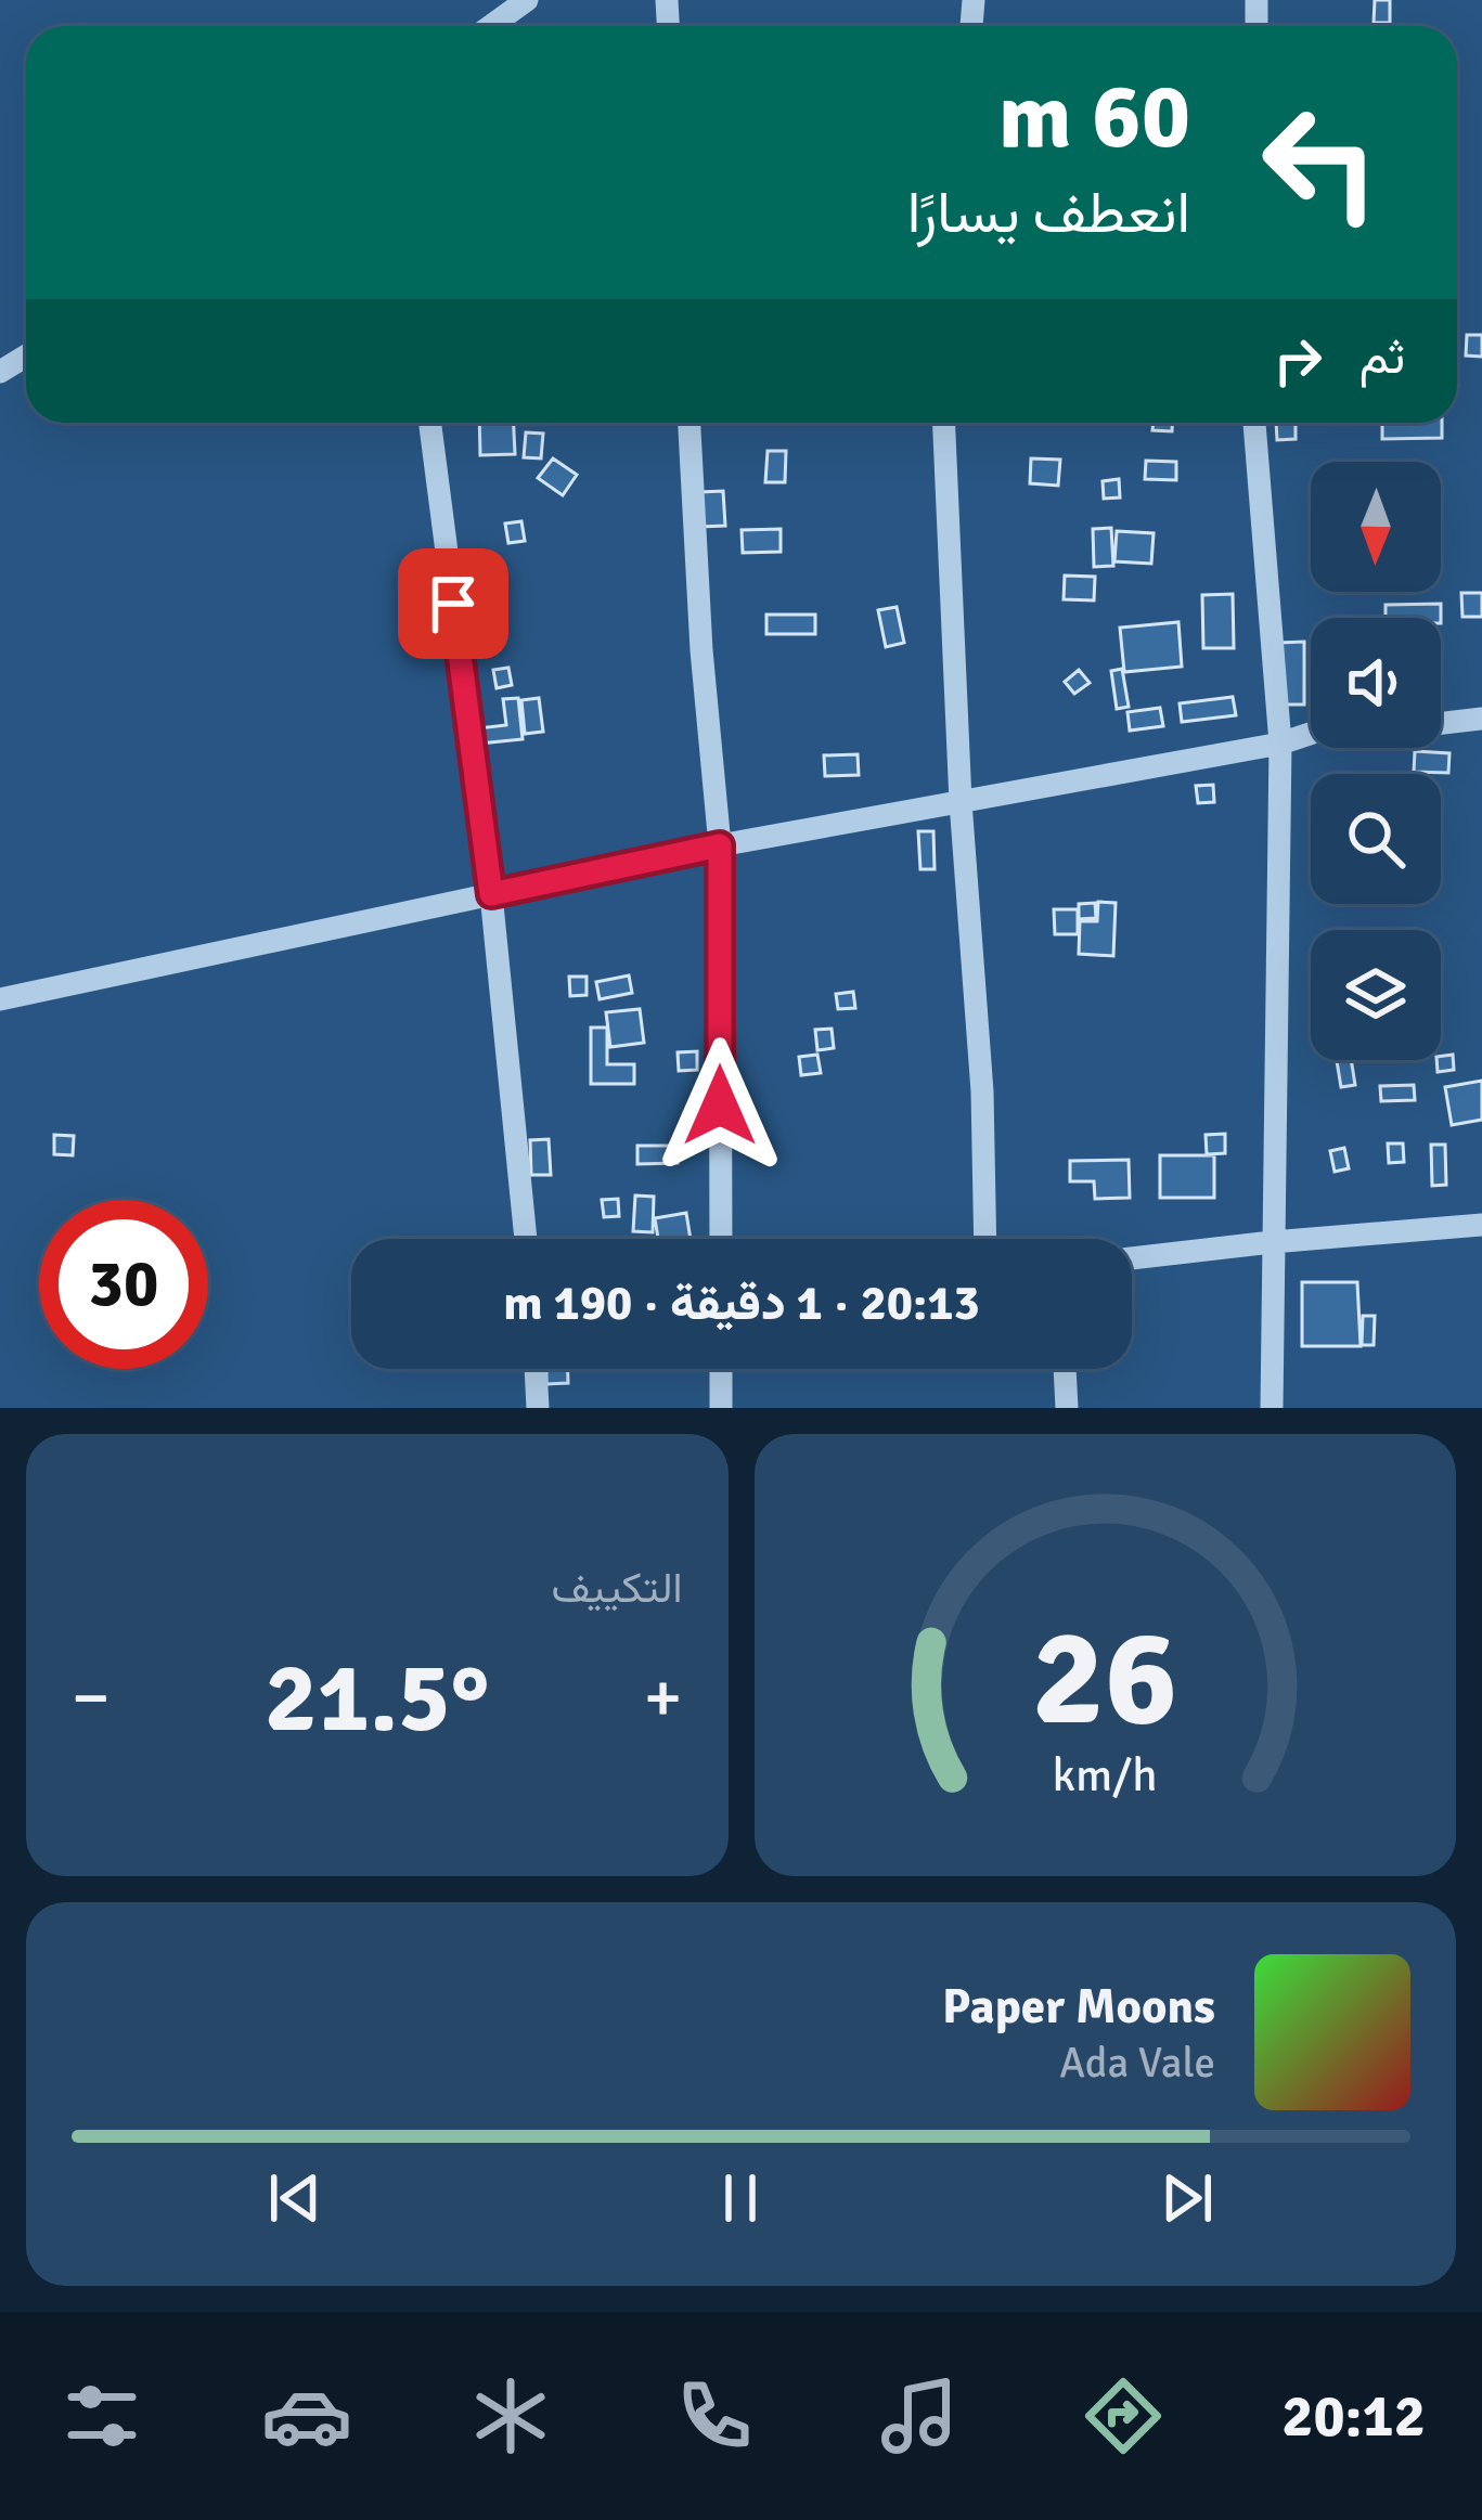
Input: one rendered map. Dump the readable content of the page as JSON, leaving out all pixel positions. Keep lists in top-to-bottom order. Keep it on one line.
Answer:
{"north":"bottom","page":{"turn":["60 m","انعطف يسارًا"],"then":"ثم","limit":"30","trip":"20:13 · 1 دقيقة · 190 m","tile":"التكييف","heat":["−","21.5°","+"],"song":["Paper Moons","Ada Vale"],"tabs":"20:12","gauge":["26","km/h"]}}
